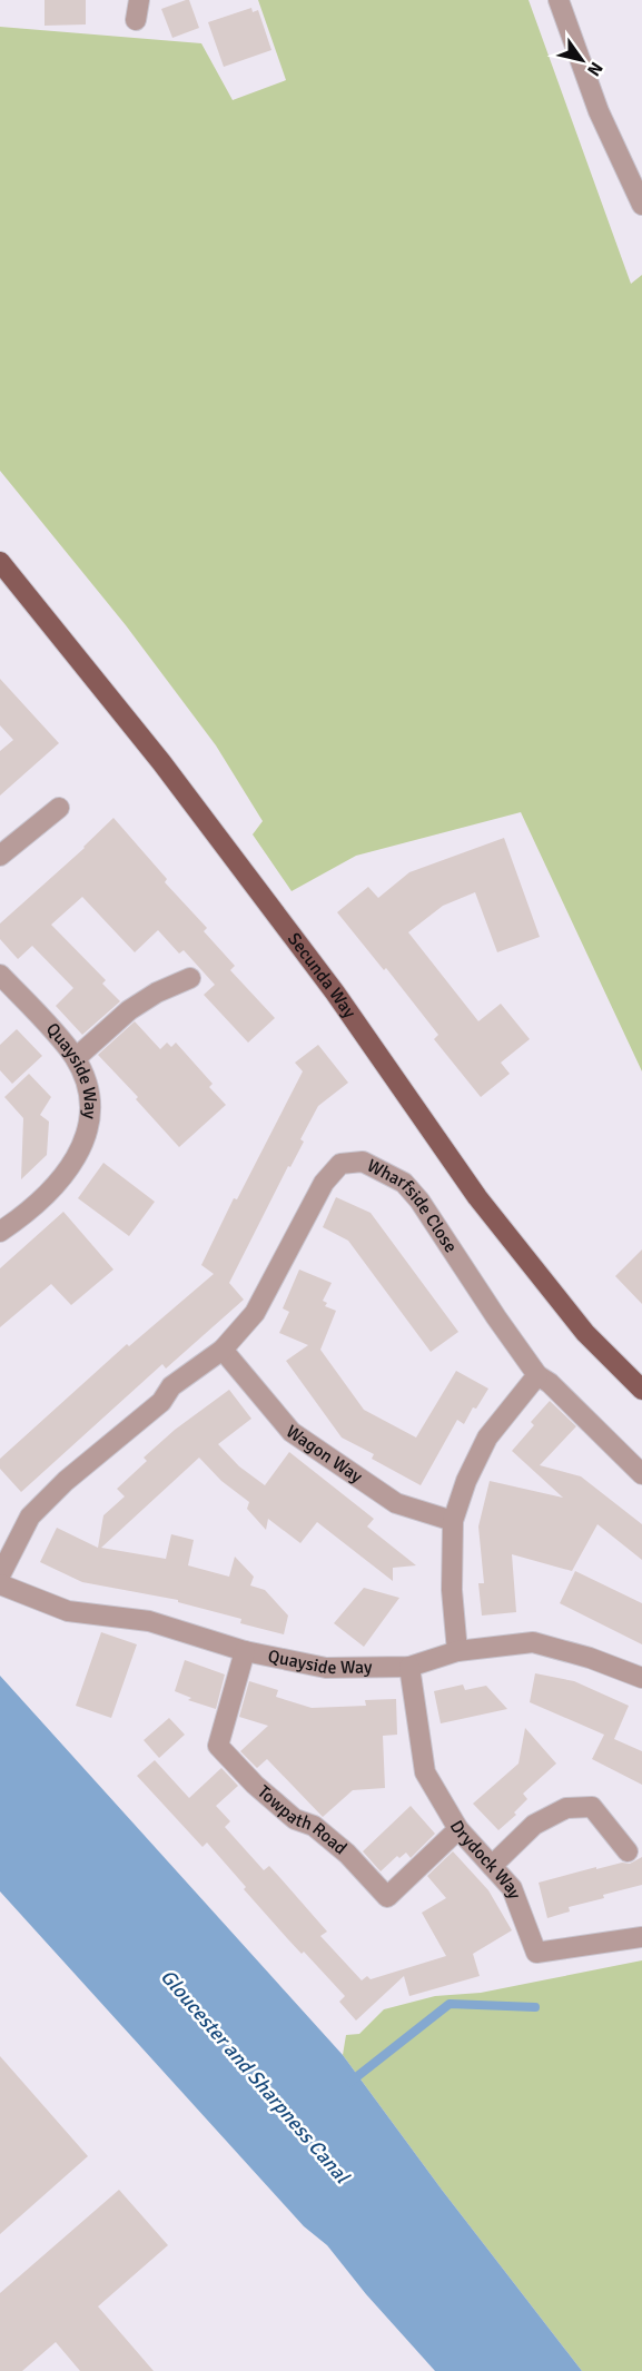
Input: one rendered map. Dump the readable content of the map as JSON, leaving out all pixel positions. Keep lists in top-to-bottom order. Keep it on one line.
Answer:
{"streets":{"main road":["Secunda Way"],"street":["Quayside Way","Wharfside Close","Wagon Way","Towpath Road","Drydock Way"]},"crossings":[["Quayside Way","Towpath Road"],["Quayside Way","Drydock Way"],["Wharfside Close","Wagon Way"],["Towpath Road","Drydock Way"]],"water":["Gloucester and Sharpness Canal"],"north":"bottom right"}
